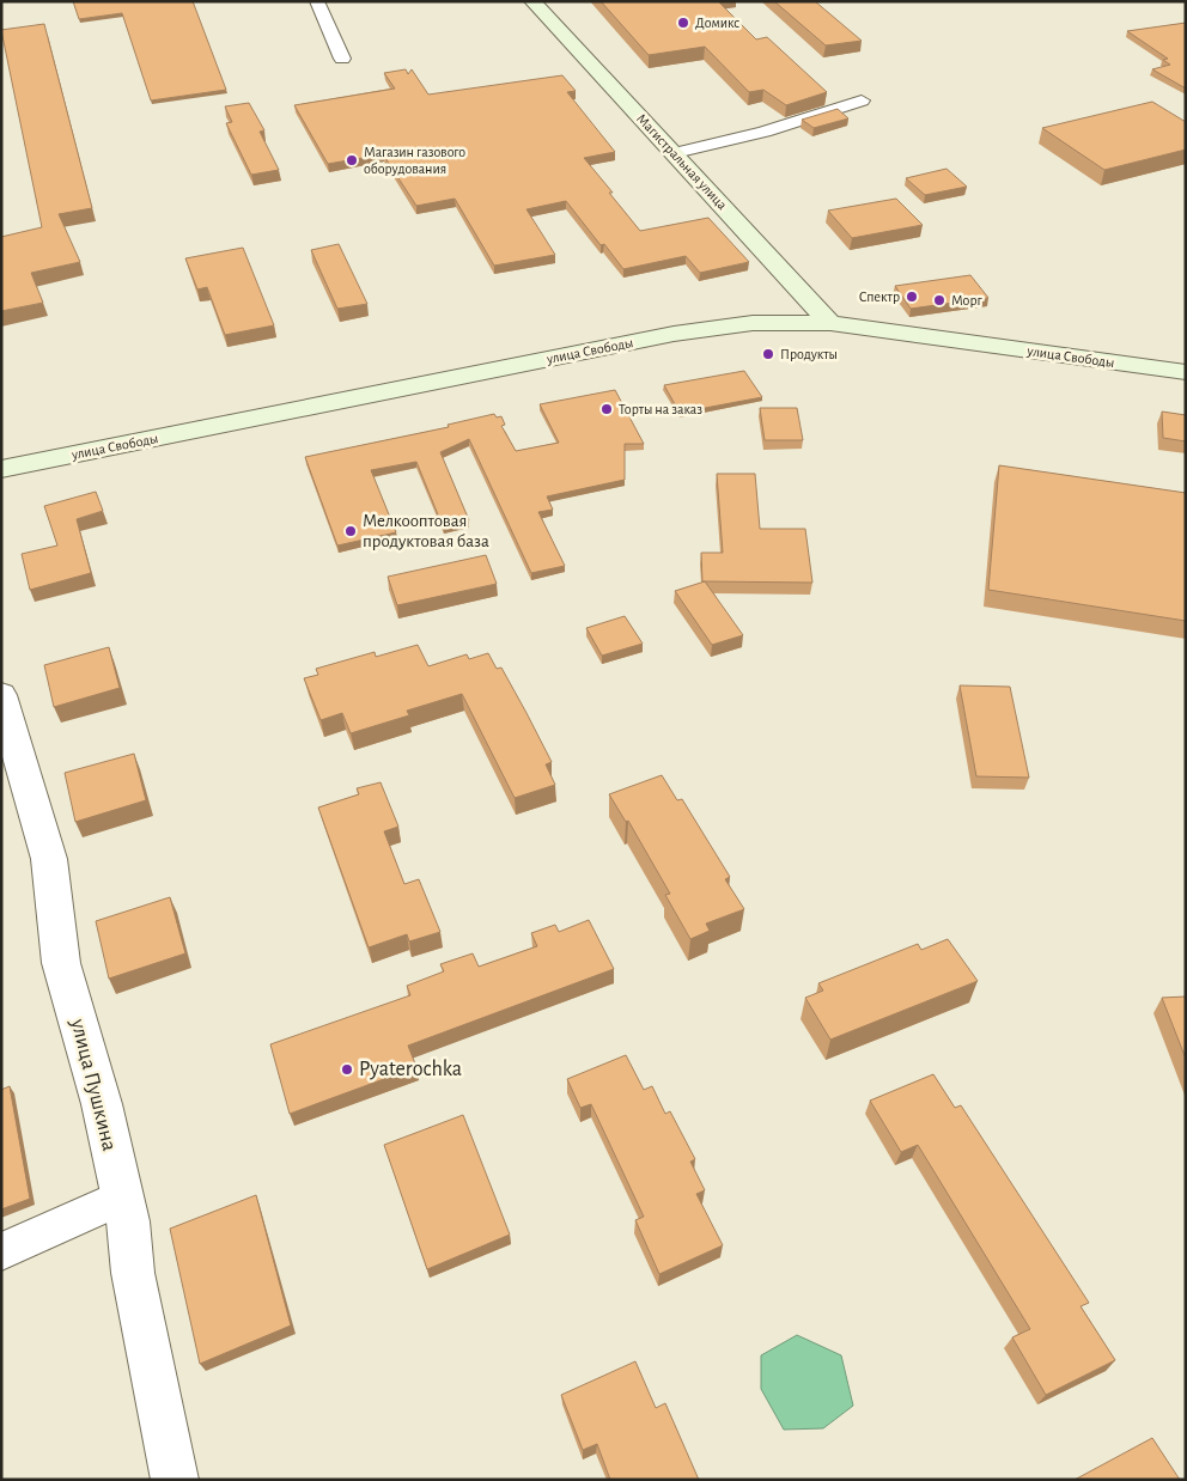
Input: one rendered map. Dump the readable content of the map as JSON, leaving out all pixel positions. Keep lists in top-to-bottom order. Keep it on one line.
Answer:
{"streets":{"main road":["Магистральная улица","улица Свободы"],"street":["улица Пушкина"]},"crossings":[["Магистральная улица","улица Свободы"]],"places":["Домикс","Магазин газового оборудования","Спектр","Морг","Продукты","Торты на заказ","Мелкооптовая продуктовая база","Pyaterochka"]}
